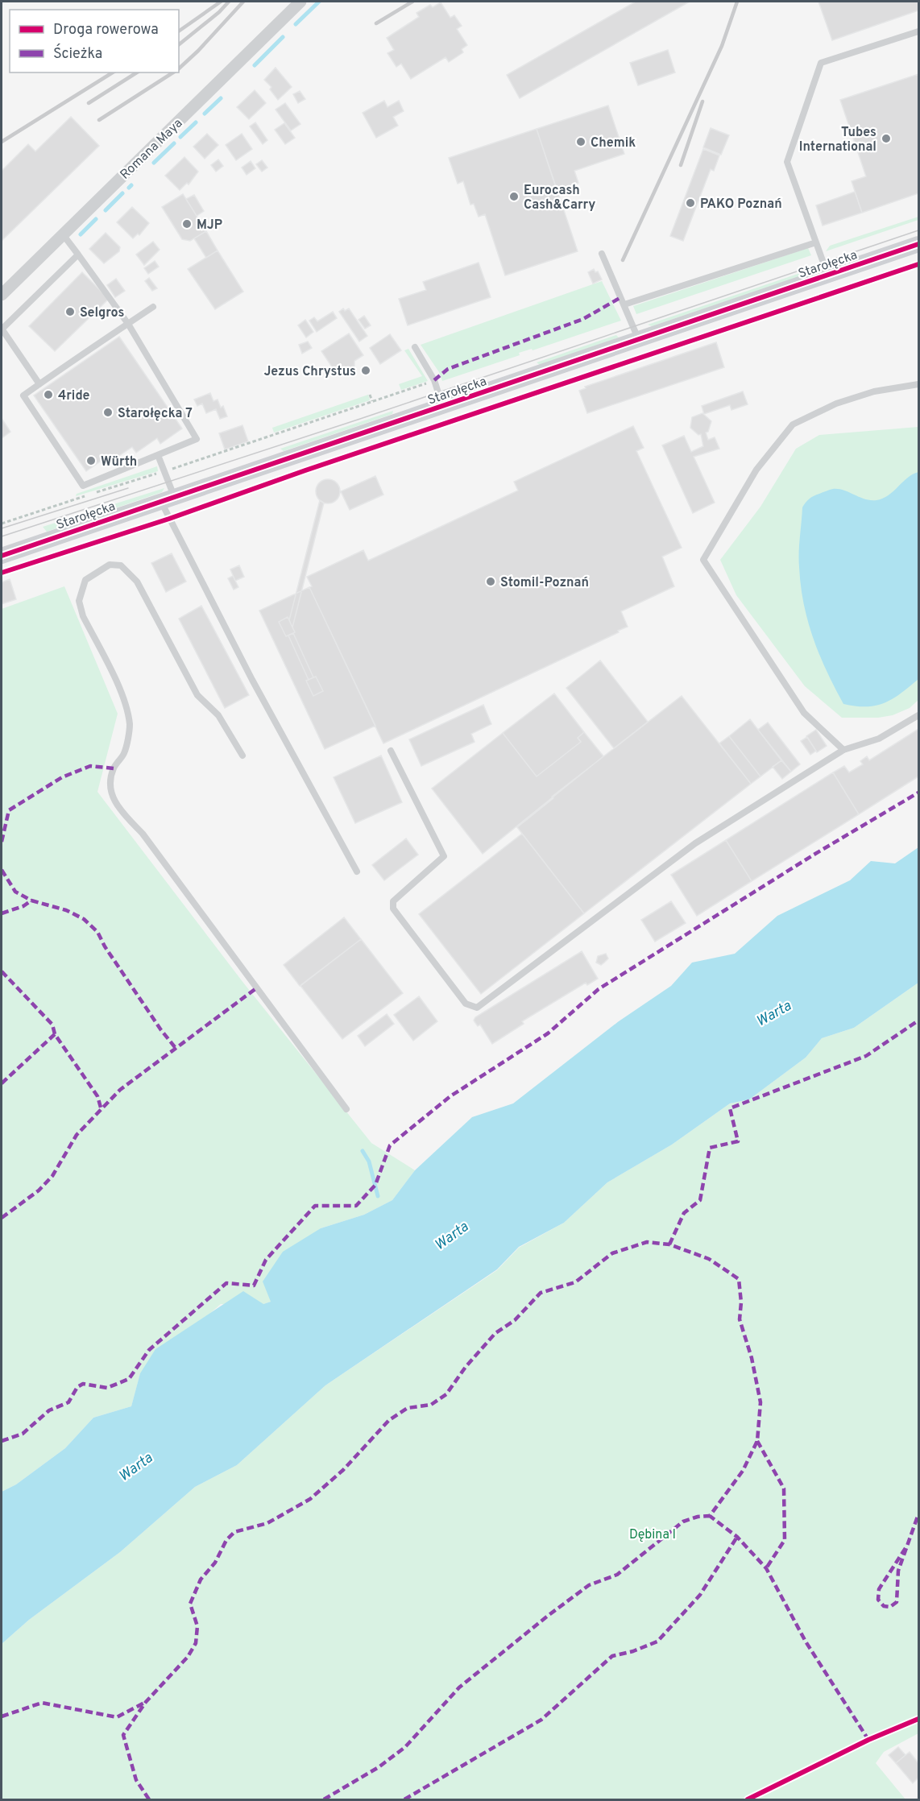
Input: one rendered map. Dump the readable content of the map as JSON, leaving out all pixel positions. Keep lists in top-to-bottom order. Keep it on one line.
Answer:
{"streets":{"street":["Romana Maya","Starołęcka"]},"water":["Warta"],"parks":["Dębina I"],"places":["Tubes International","Chemik","Eurocash Cash&Carry","PAKO Poznań","MJP","Selgros","Jezus Chrystus","4ride","Starołęcka 7","Würth","Stomil-Poznań"],"legend":["Droga rowerowa","Ścieżka"]}
